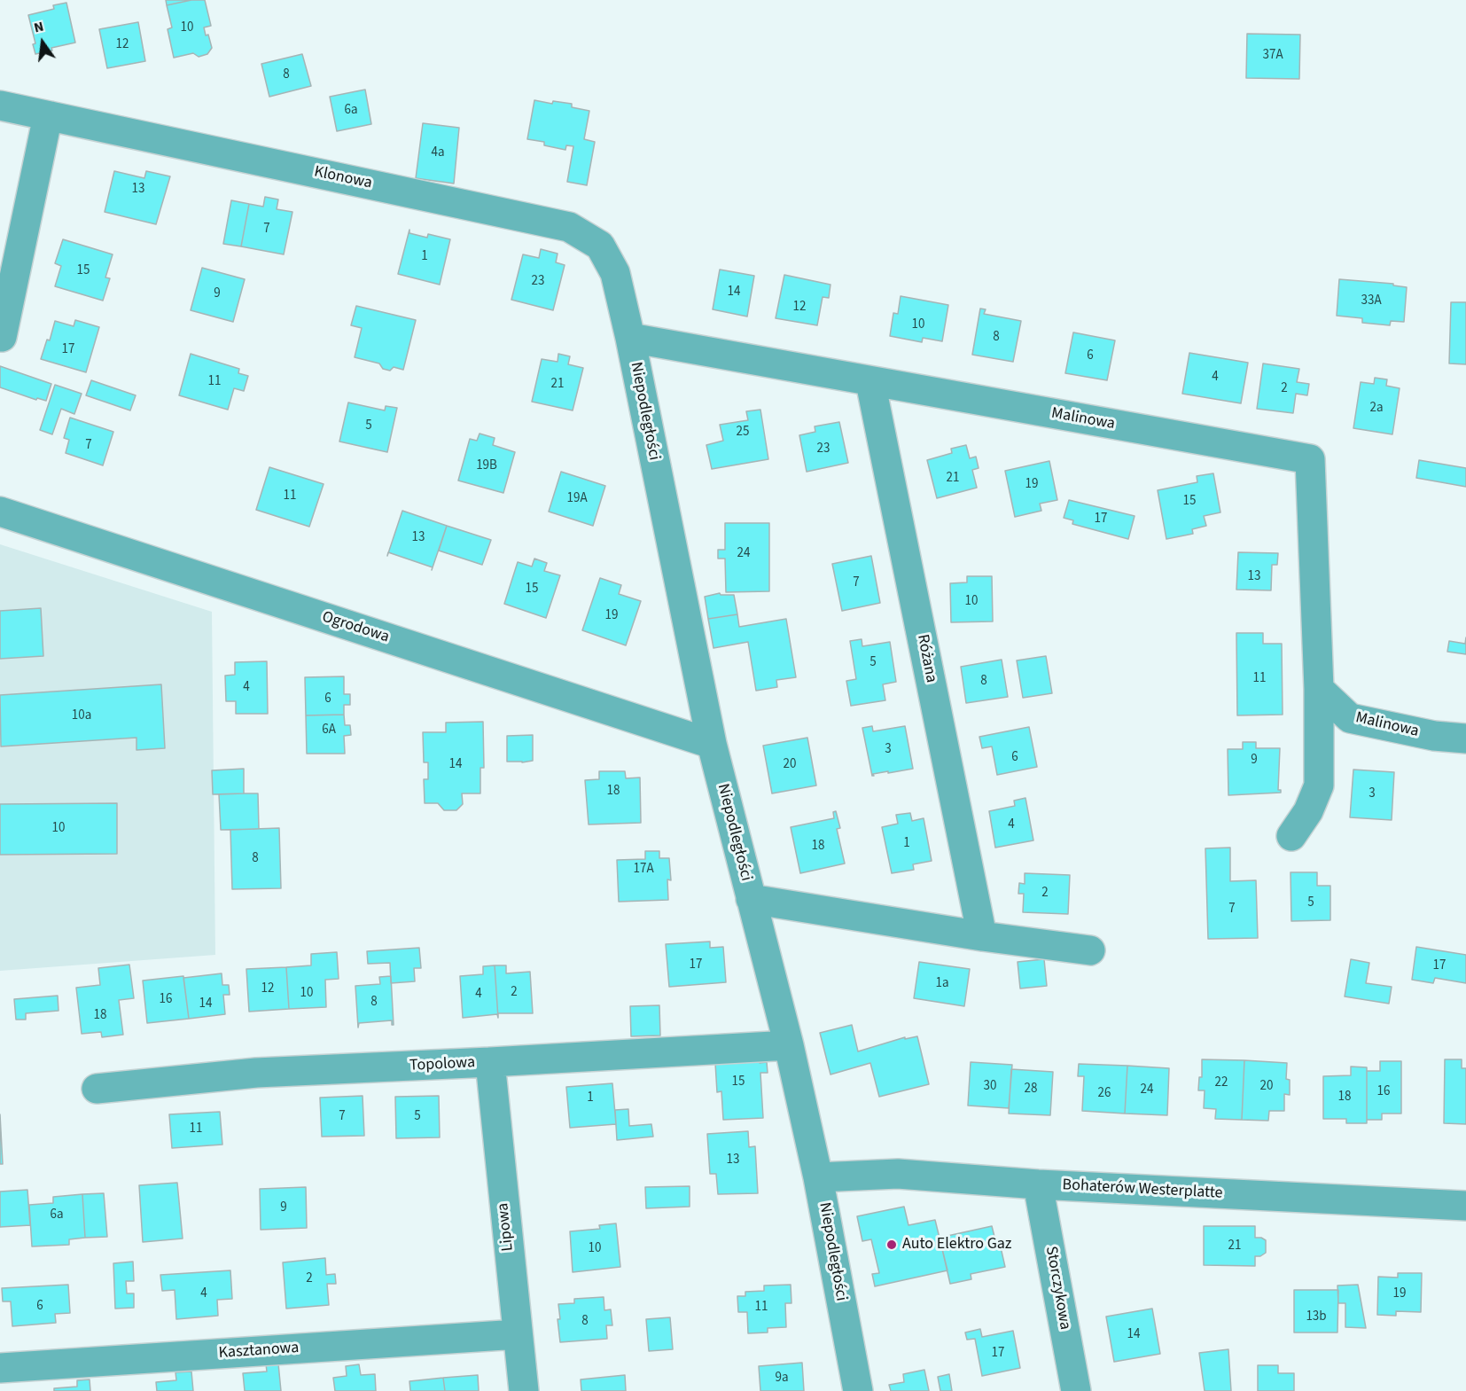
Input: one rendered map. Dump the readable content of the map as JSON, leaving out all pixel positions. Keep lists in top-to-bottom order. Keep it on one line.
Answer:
{"streets":{"street":["Klonowa","Niepodległości","Malinowa","Ogrodowa","Różana","Topolowa","Bohaterów Westerplatte","Lipowa","Storczykowa","Kasztanowa"]},"crossings":[["Klonowa","Niepodległości"],["Niepodległości","Malinowa"],["Niepodległości","Ogrodowa"],["Niepodległości","Topolowa"],["Niepodległości","Bohaterów Westerplatte"],["Malinowa","Różana"],["Topolowa","Lipowa"],["Bohaterów Westerplatte","Storczykowa"],["Lipowa","Kasztanowa"]],"places":["Auto Elektro Gaz"],"house_numbers":["10","12","37A","8","6a","4a","13","7","1","15","23","14","9","33A","12","10","8","17","6","4","11","21","2","2a","5","25","7","23","19B","21","19","11","19A","15","17","13","24","13","7","15","10","19","5","11","8","4","6","10a","6A","3","6","9","14","20","18","3","4","10","1","18","8","17A","2","5","7","17","17","1a","12","2","10","4","16","8","14","18","15","22","30","20","28","24","16","26","18","1","7","5","11","13","9","6a","21","10","2","4","19","6","11","13b","8","14","17","9a"],"north":"top"}
